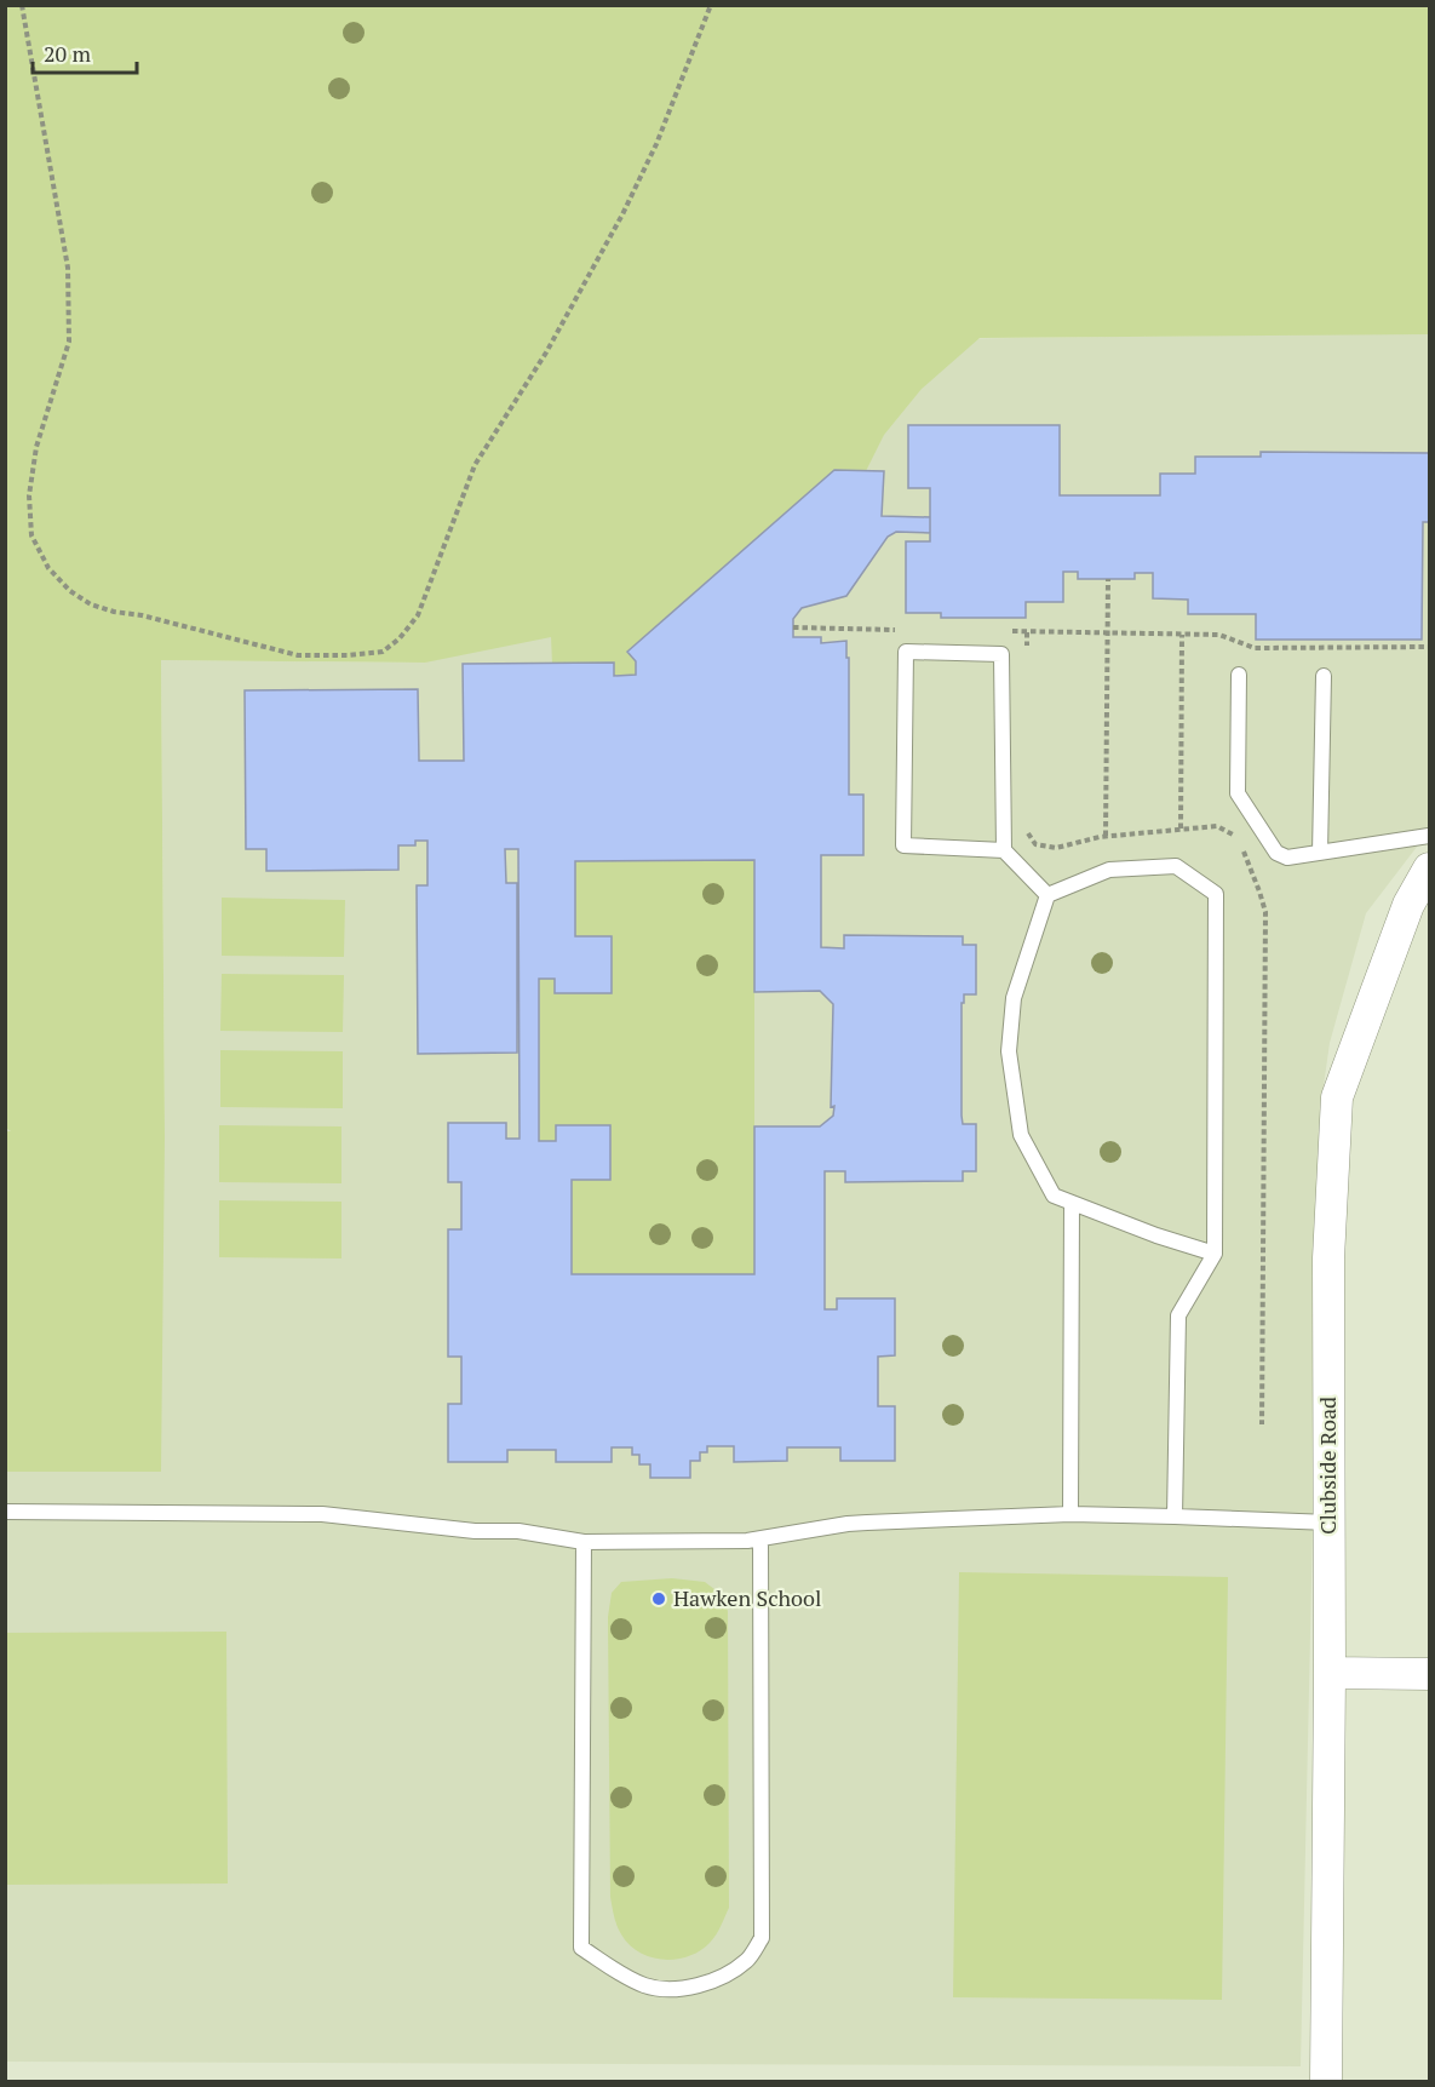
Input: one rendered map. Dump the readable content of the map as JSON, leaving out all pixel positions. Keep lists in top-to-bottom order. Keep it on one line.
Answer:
{"streets":{"street":["Clubside Road"]},"places":["Hawken School"],"scale_bar":"20 m"}
